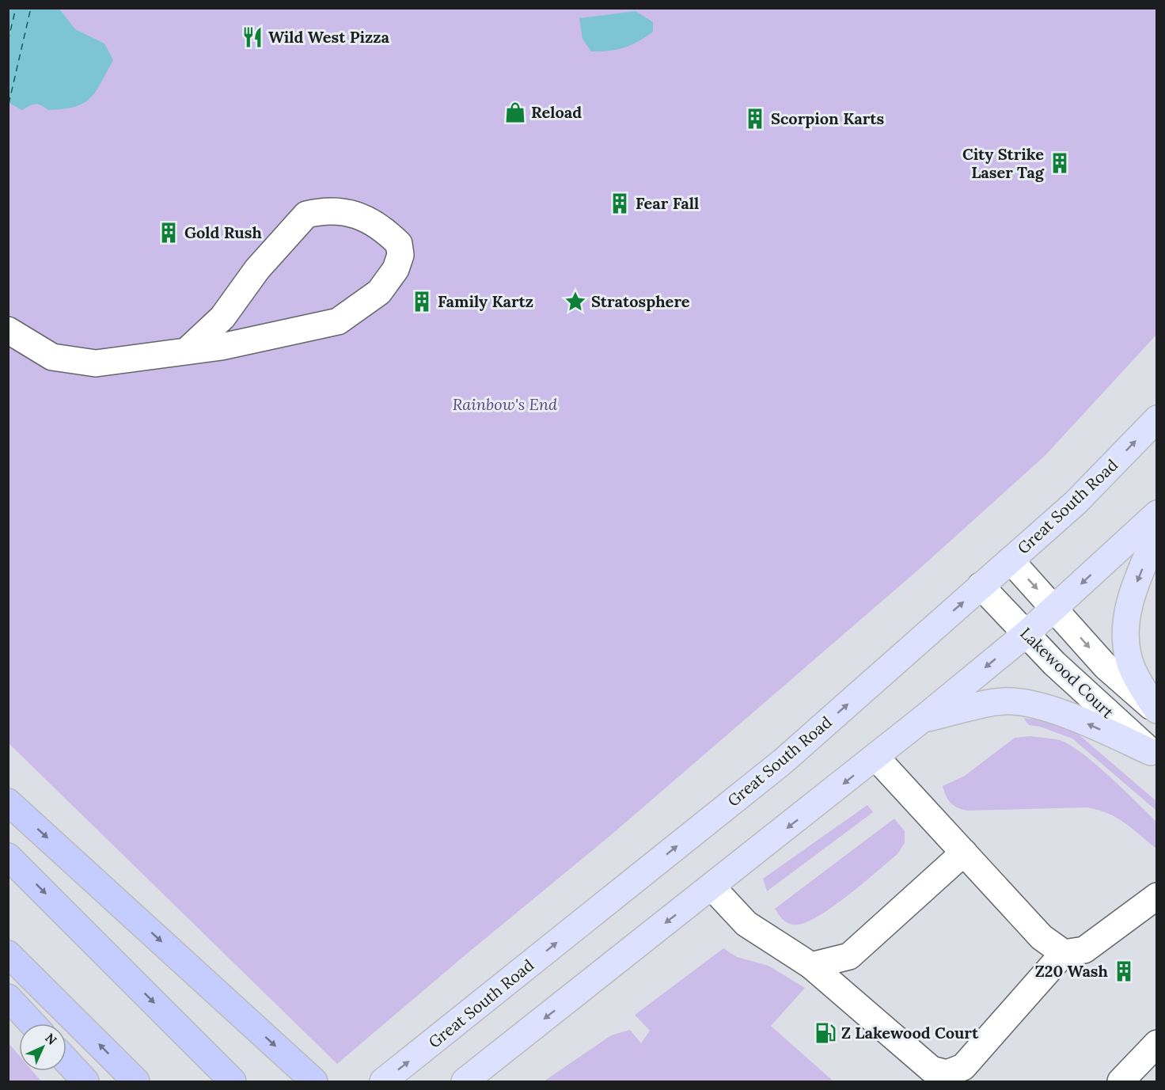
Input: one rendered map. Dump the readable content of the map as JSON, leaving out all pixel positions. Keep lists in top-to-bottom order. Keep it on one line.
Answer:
{"streets":{"main road":["Great South Road"],"street":["Lakewood Court"]},"crossings":[["Great South Road","Lakewood Court"]],"parks":["Rainbow's End"],"places":{"restaurant":["Wild West Pizza"],"shop":["Reload"],"building":["Scorpion Karts","City Strike Laser Tag","Fear Fall","Gold Rush","Family Kartz","Z20 Wash"],"place":["Stratosphere"],"fuel station":["Z Lakewood Court"]},"north":"top right"}
